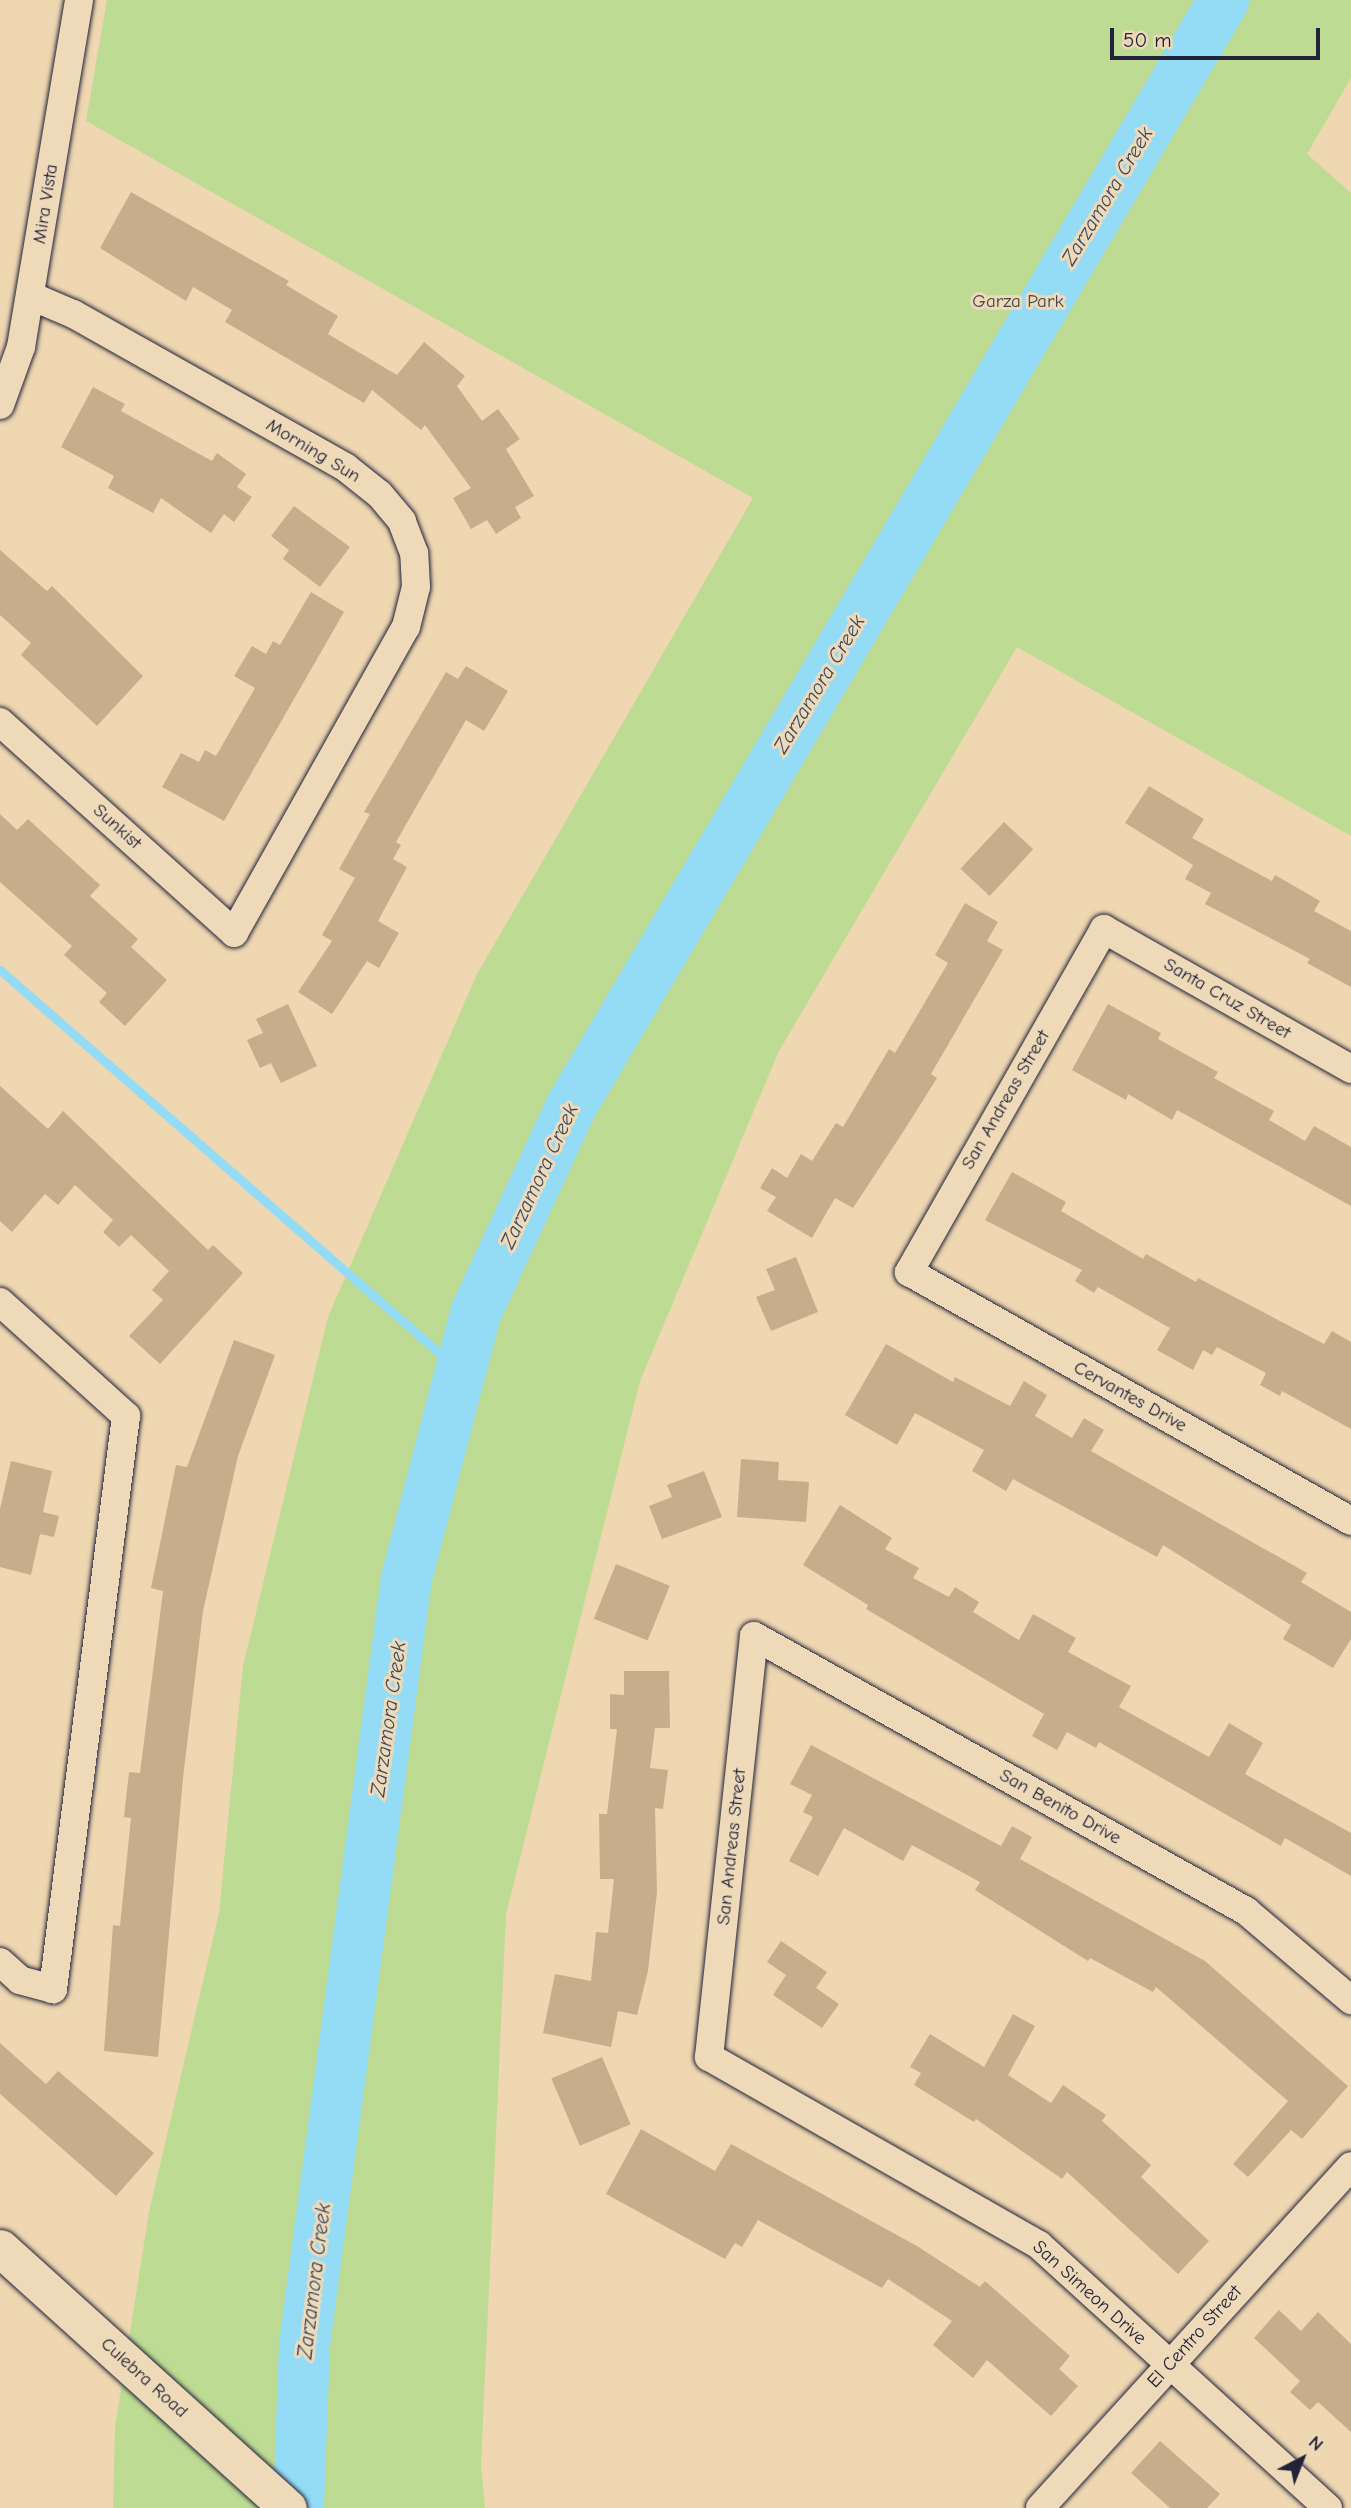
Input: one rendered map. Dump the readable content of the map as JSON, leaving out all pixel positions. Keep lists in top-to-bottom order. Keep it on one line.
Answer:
{"streets":{"main road":["Culebra Road"],"street":["Mira Vista","Morning Sun","Sunkist","Santa Cruz Street","San Andreas Street","Cervantes Drive","San Benito Drive","San Simeon Drive","El Centro Street"]},"crossings":[["Mira Vista","Morning Sun"],["Morning Sun","Sunkist"],["Santa Cruz Street","San Andreas Street"],["San Andreas Street","Cervantes Drive"],["San Andreas Street","San Benito Drive"],["San Andreas Street","San Simeon Drive"],["San Simeon Drive","El Centro Street"]],"water":["Zarzamora Creek"],"parks":["Garza Park"],"scale_bar":"50 m","north":"top right"}
